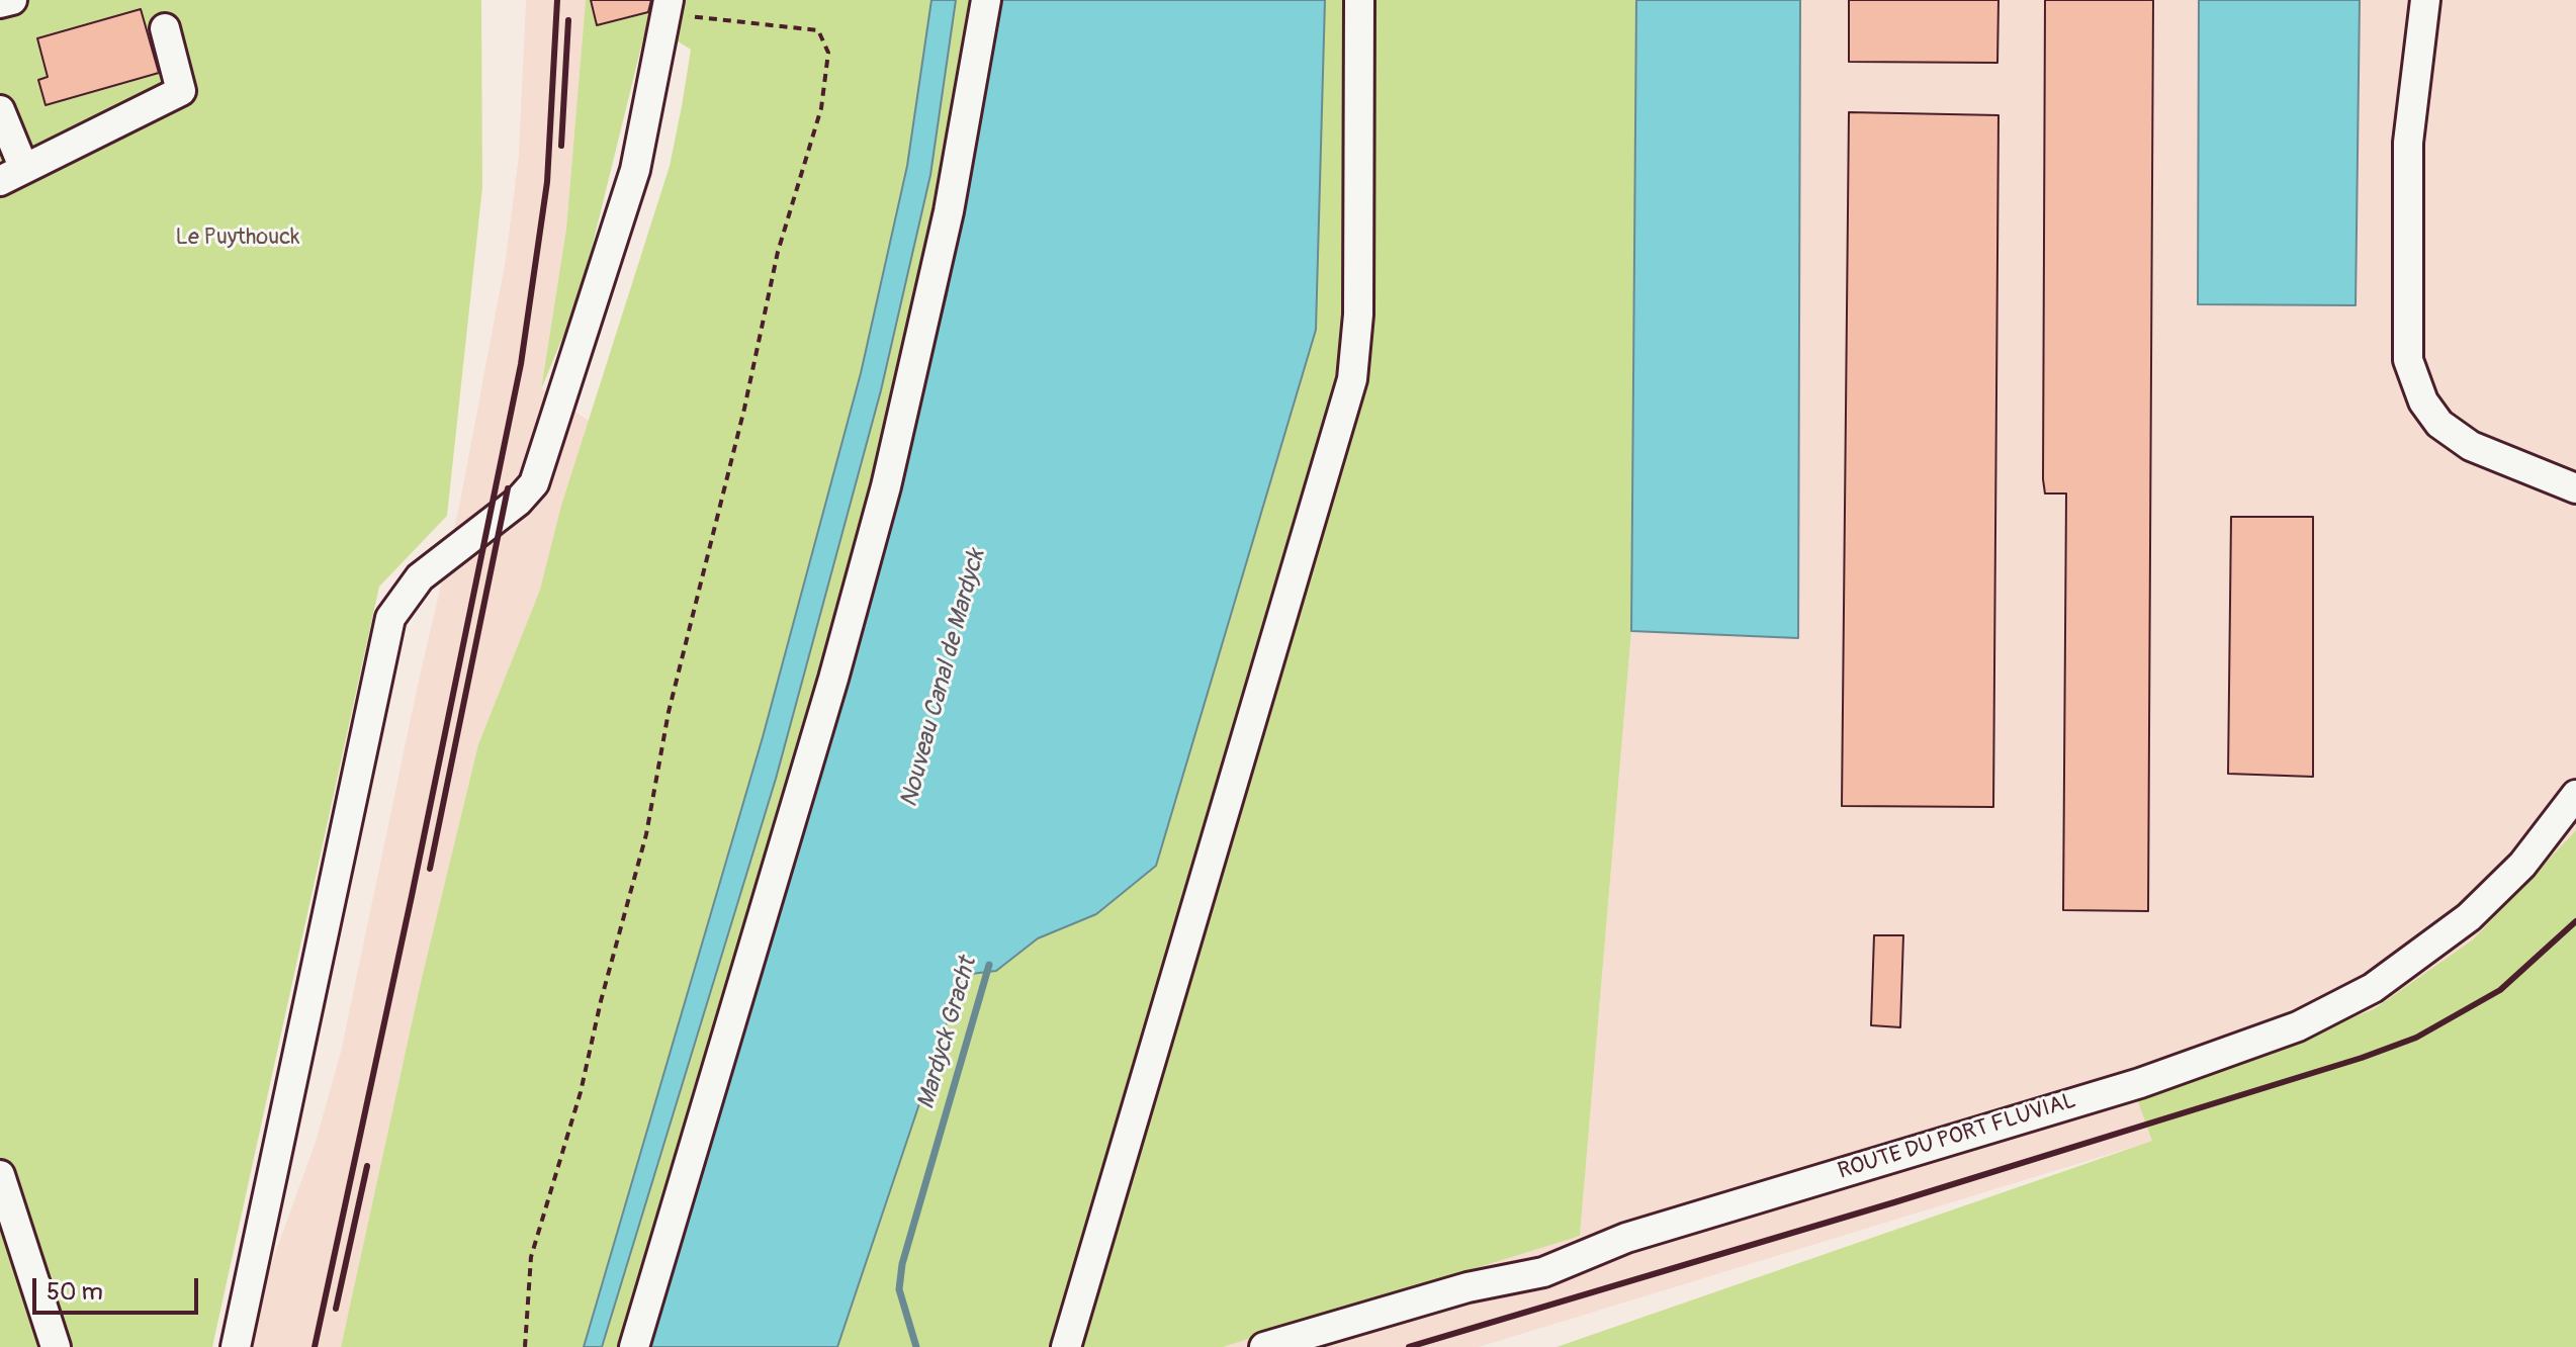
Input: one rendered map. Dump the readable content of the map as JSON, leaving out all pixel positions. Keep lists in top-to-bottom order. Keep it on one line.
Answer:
{"streets":{"street":["ROUTE DU PORT FLUVIAL"]},"water":["Nouveau Canal de Mardyck","Mardyck Gracht"],"parks":["Le Puythouck"],"scale_bar":"50 m"}
